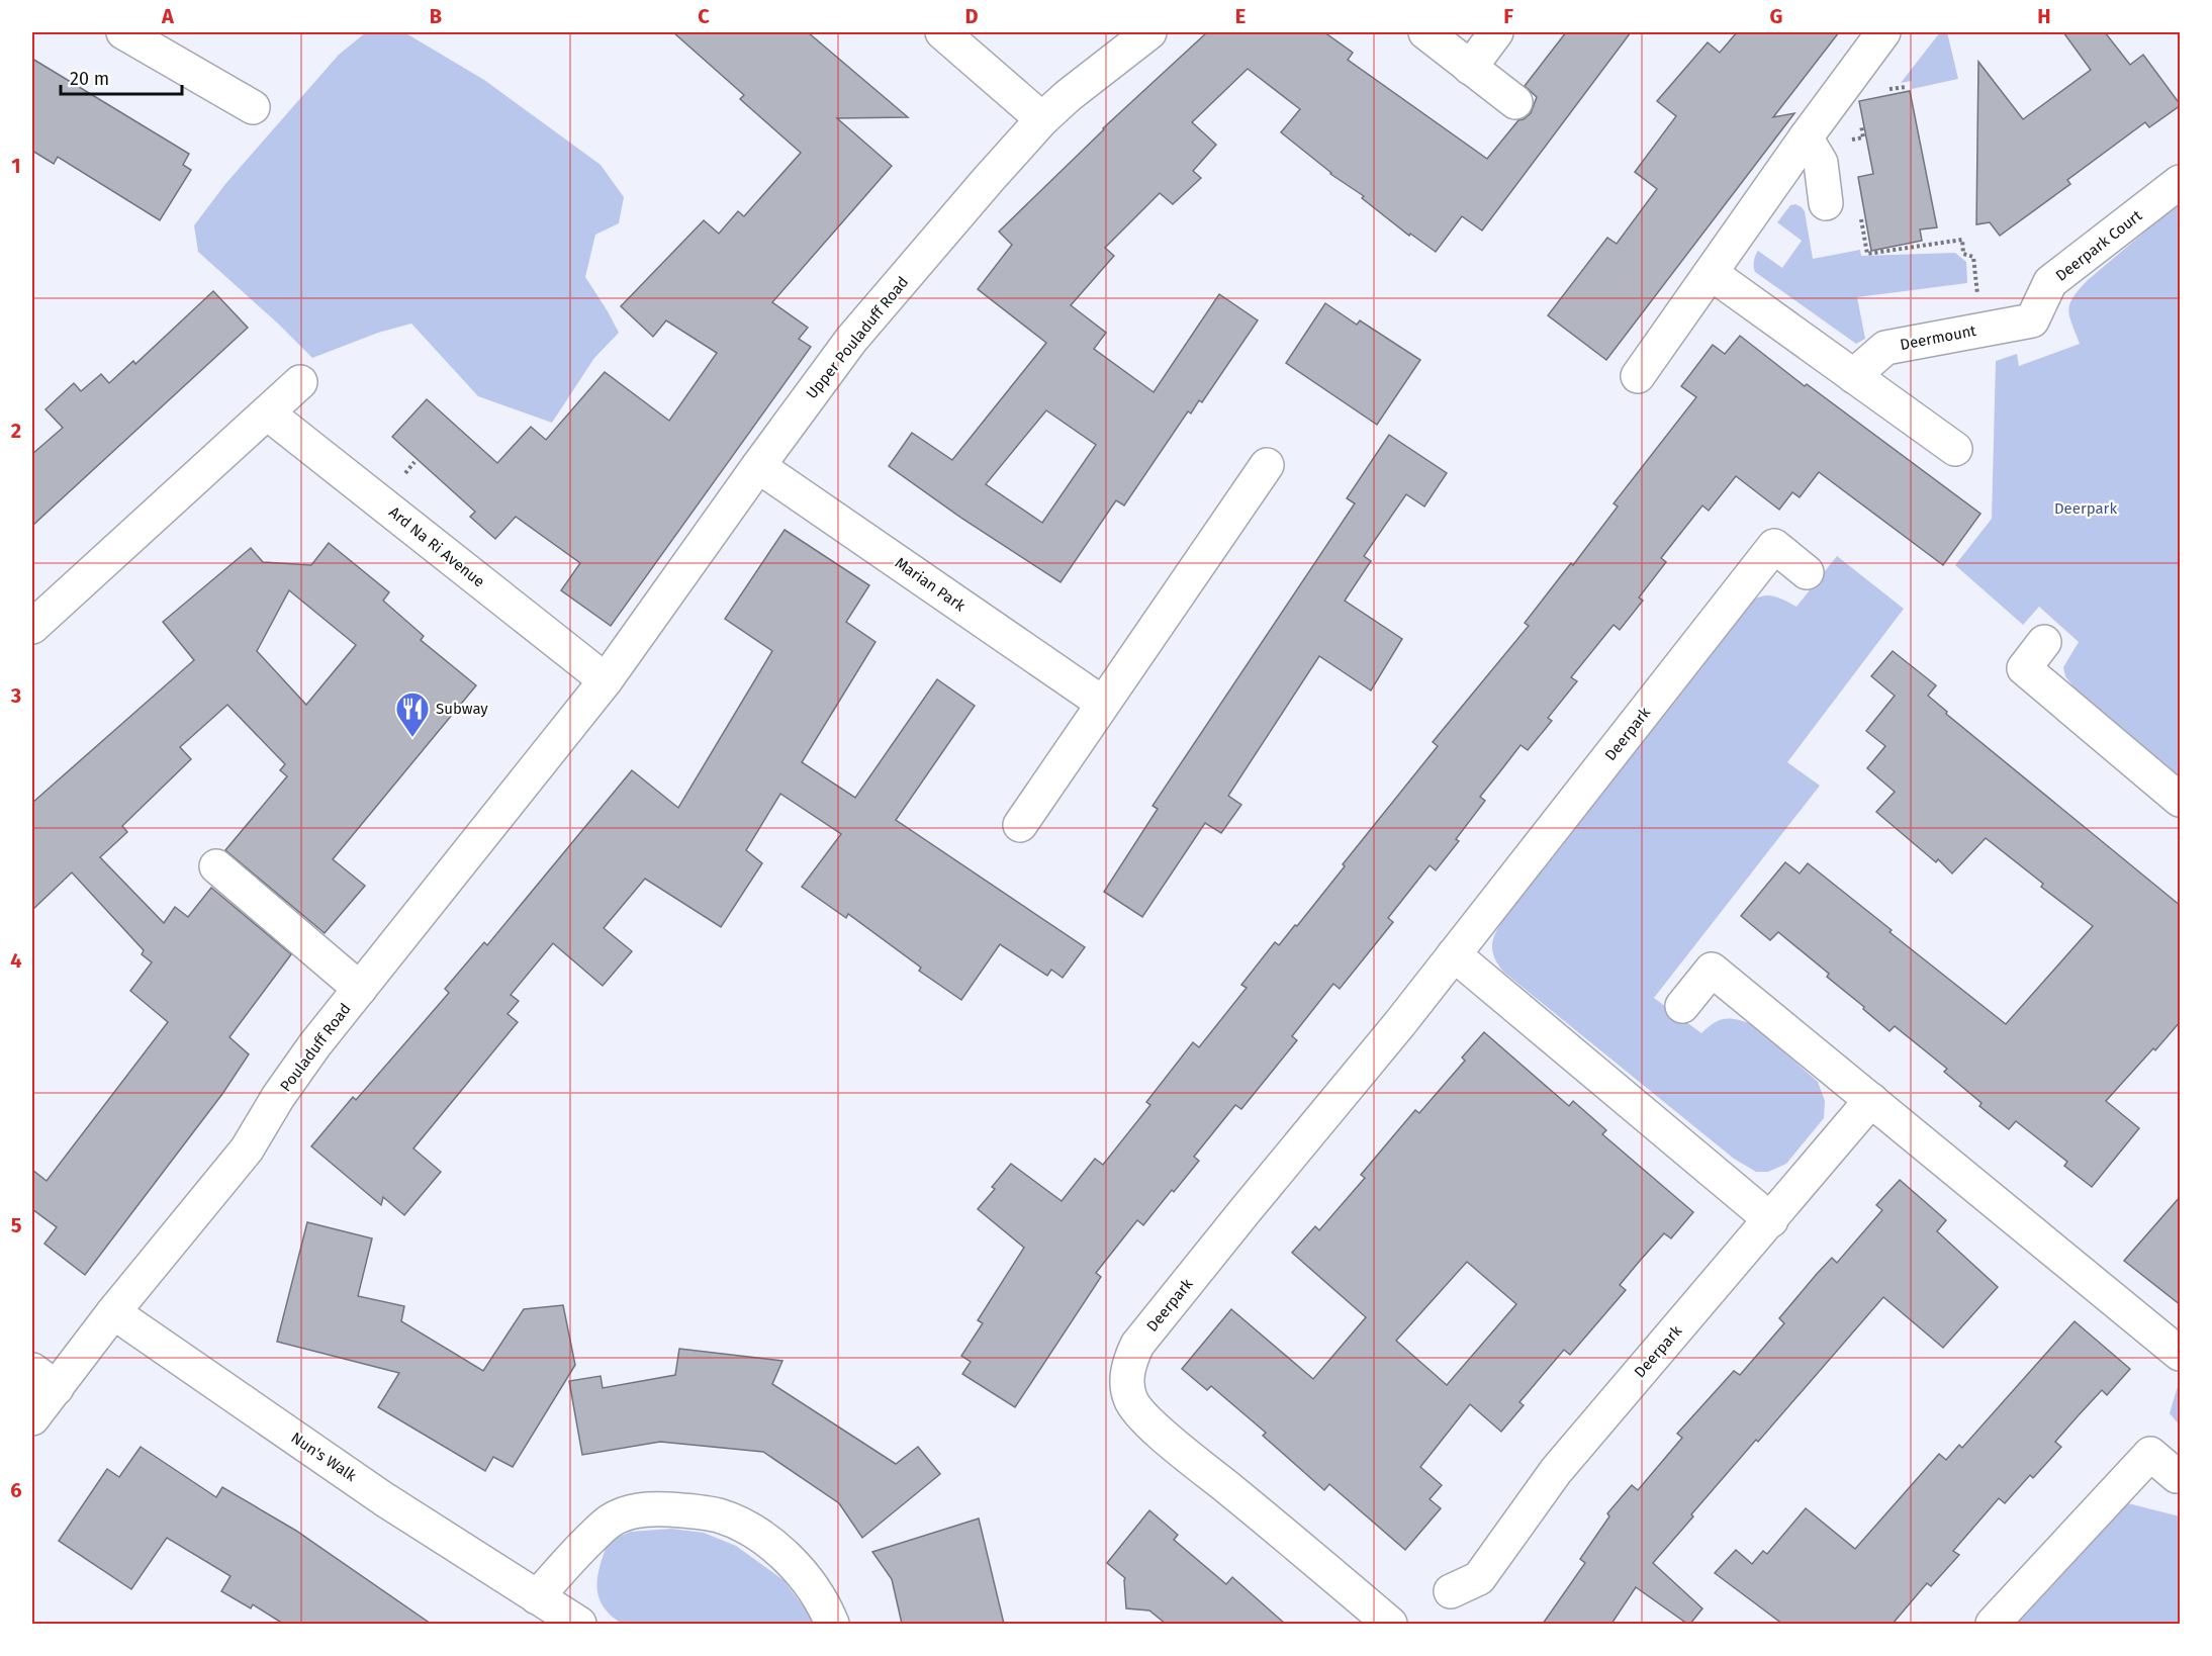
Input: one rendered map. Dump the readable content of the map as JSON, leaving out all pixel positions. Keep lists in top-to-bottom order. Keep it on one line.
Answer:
{"streets":{"street":["Deerpark Court","Upper Pouladuff Road","Deermount","Ard Na Ri Avenue","Marian Park","Deerpark","Pouladuff Road","Nun's Walk"]},"crossings":[["Deerpark Court","Deermount"],["Upper Pouladuff Road","Ard Na Ri Avenue"],["Upper Pouladuff Road","Marian Park"],["Upper Pouladuff Road","Pouladuff Road"],["Ard Na Ri Avenue","Pouladuff Road"],["Pouladuff Road","Nun's Walk"]],"parks":["Deerpark"],"places":{"restaurant":["Subway"]},"scale_bar":"20 m","grid":{"columns":["A","B","C","D","E","F","G","H"],"rows":["1","2","3","4","5","6"]}}
